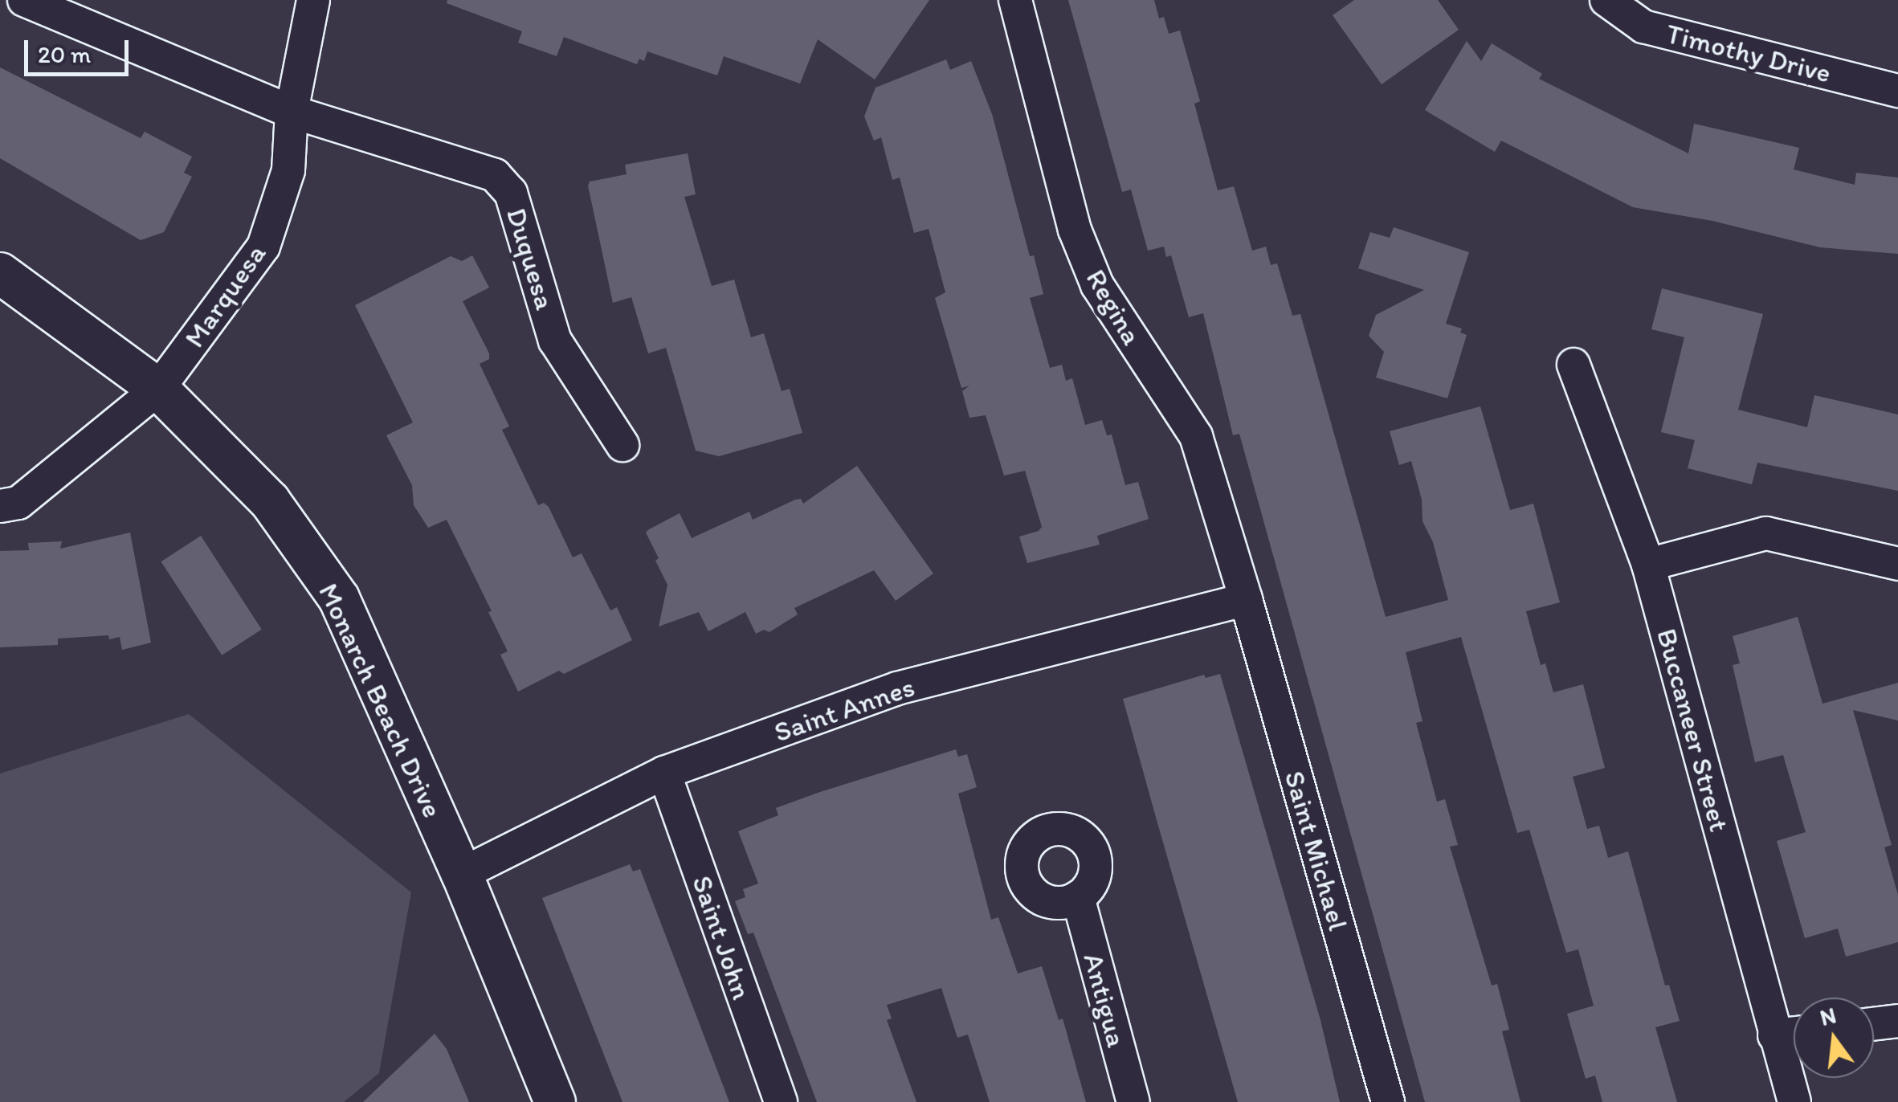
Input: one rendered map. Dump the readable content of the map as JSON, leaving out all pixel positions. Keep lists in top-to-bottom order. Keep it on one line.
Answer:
{"streets":{"street":["Timothy Drive","Duquesa","Marquesa","Regina","Monarch Beach Drive","Saint Annes","Buccaneer Street","Saint Michael","Saint John","Antigua"]},"crossings":[["Duquesa","Marquesa"],["Marquesa","Monarch Beach Drive"],["Regina","Saint Annes"],["Regina","Saint Michael"],["Monarch Beach Drive","Saint Annes"],["Saint Annes","Saint Michael"],["Saint Annes","Saint John"]],"scale_bar":"20 m","north":"top"}
